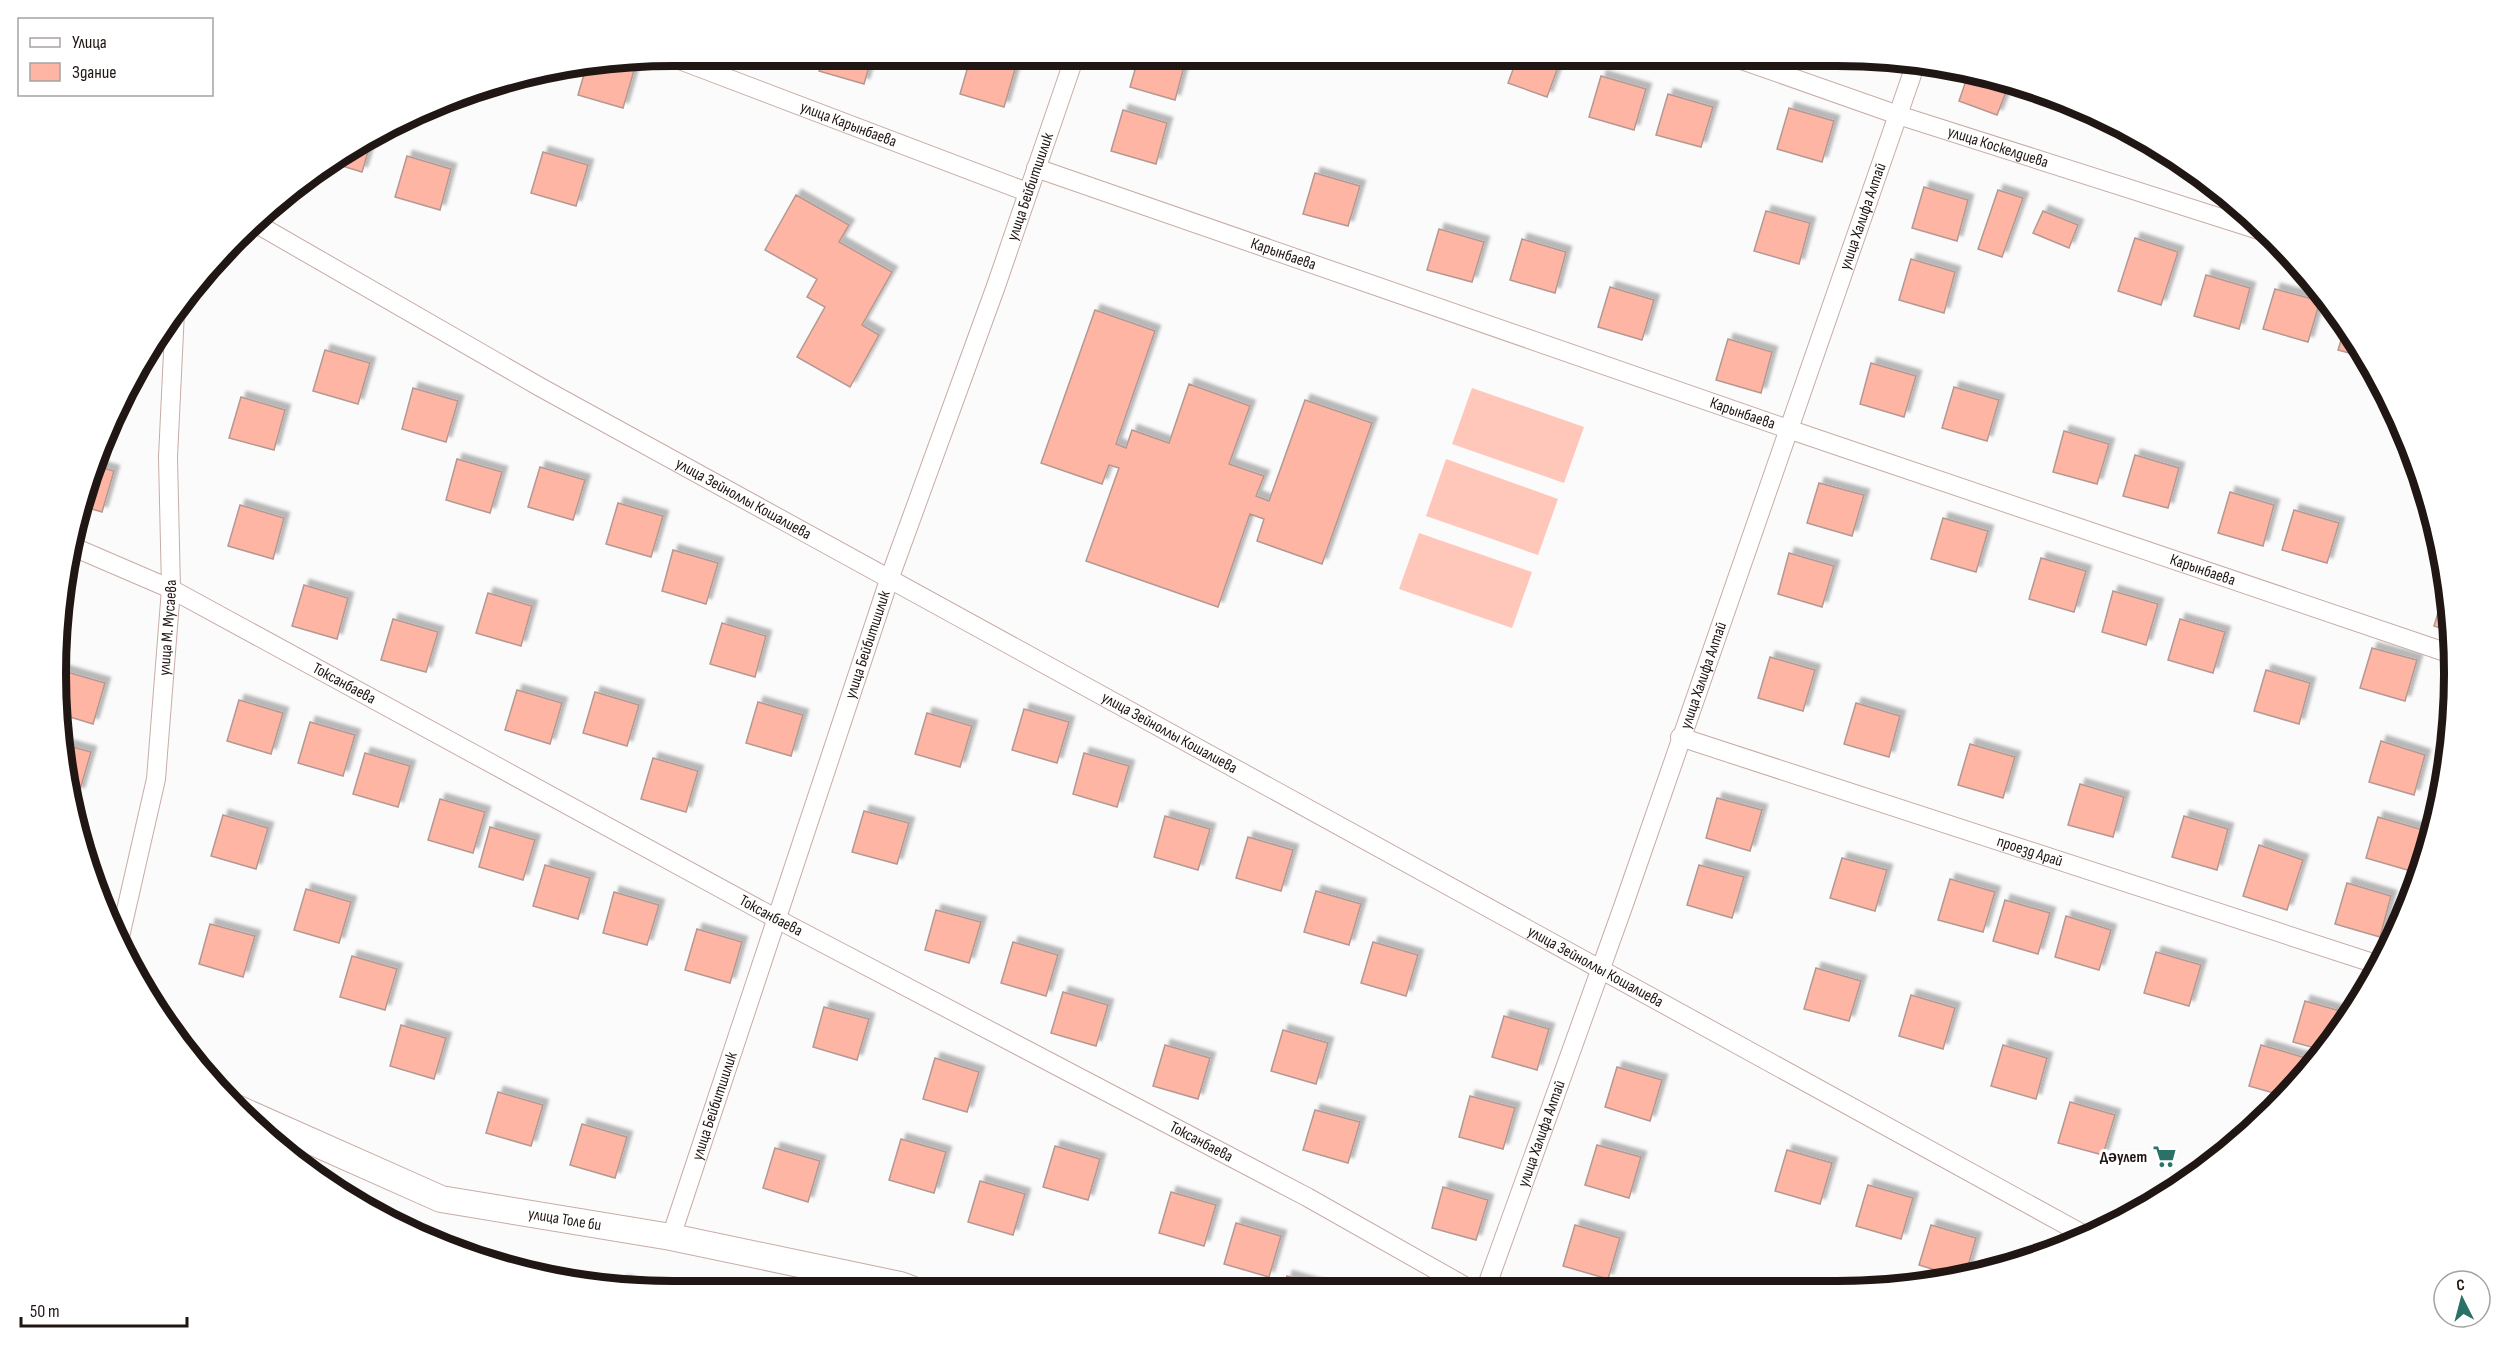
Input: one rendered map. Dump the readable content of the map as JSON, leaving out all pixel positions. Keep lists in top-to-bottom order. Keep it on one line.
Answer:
{"streets":{"street":["улица Карынбаева","улица Коскелдиева","улица Бейбитшилик","улица Халифа Алтай","Карынбаева","улица Зейноллы Кошалиева","улица М. Мусаева","Токсанбаева","проезд Арай","улица Толе би"]},"crossings":[["улица Карынбаева","улица Бейбитшилик"],["улица Коскелдиева","улица Халифа Алтай"],["улица Бейбитшилик","Карынбаева"],["улица Бейбитшилик","улица Зейноллы Кошалиева"],["улица Бейбитшилик","Токсанбаева"],["улица Бейбитшилик","улица Толе би"],["улица Халифа Алтай","Карынбаева"],["улица Халифа Алтай","улица Зейноллы Кошалиева"],["улица Халифа Алтай","проезд Арай"],["улица М. Мусаева","Токсанбаева"]],"places":{"supermarket":["Дәулет"]},"legend":["Улица","Здание"],"scale_bar":"50 m","north":"top"}
